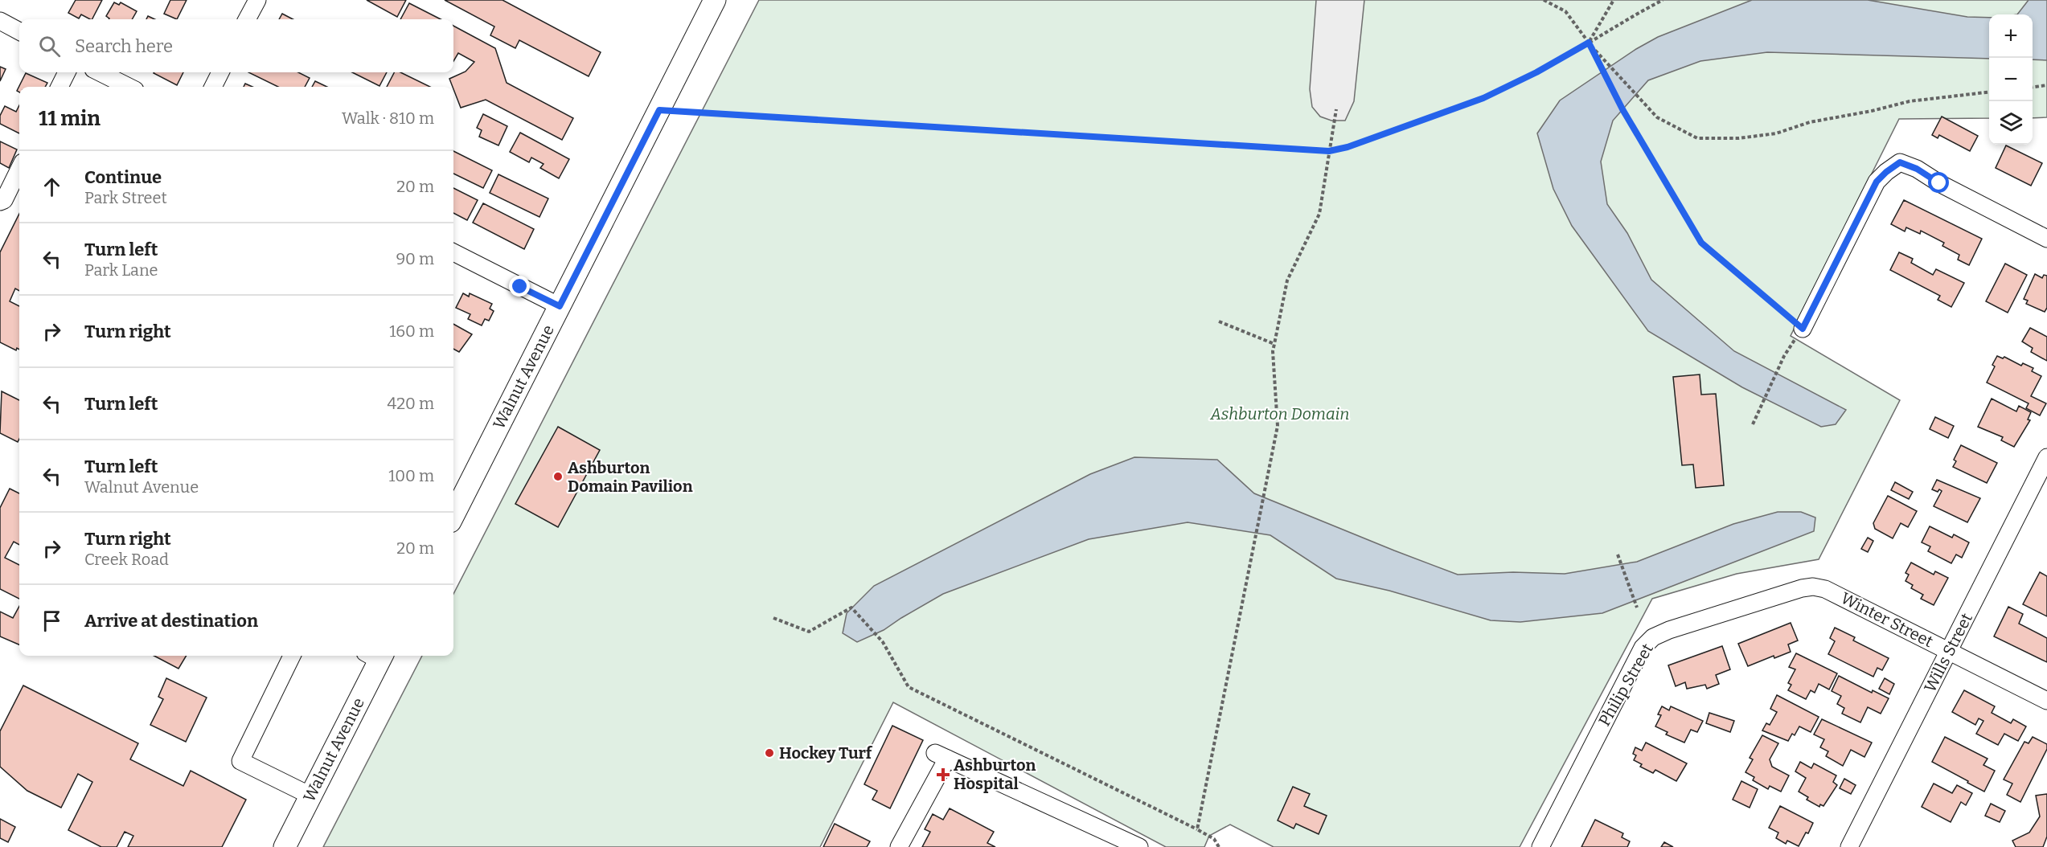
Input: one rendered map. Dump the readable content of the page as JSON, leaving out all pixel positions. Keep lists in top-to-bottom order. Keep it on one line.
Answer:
{"streets":{"main road":["Walnut Avenue"],"street":["Winter Street","Wills Street","Philip Street"]},"crossings":[["Winter Street","Wills Street"],["Winter Street","Philip Street"]],"parks":["Ashburton Domain"],"places":{"other":["Ashburton Domain Pavilion","Hockey Turf"],"health":["Ashburton Hospital"]},"page":{"map_buttons":["+","−"],"search":"Search here","heading":["11 min","Walk · 810 m"],"list":[["Continue","Park Street","20 m"],["Turn left","Park Lane","90 m"],["Turn right","160 m"],["Turn left","420 m"],["Turn left","Walnut Avenue","100 m"],["Turn right","Creek Road","20 m"],"Arrive at destination"]}}
